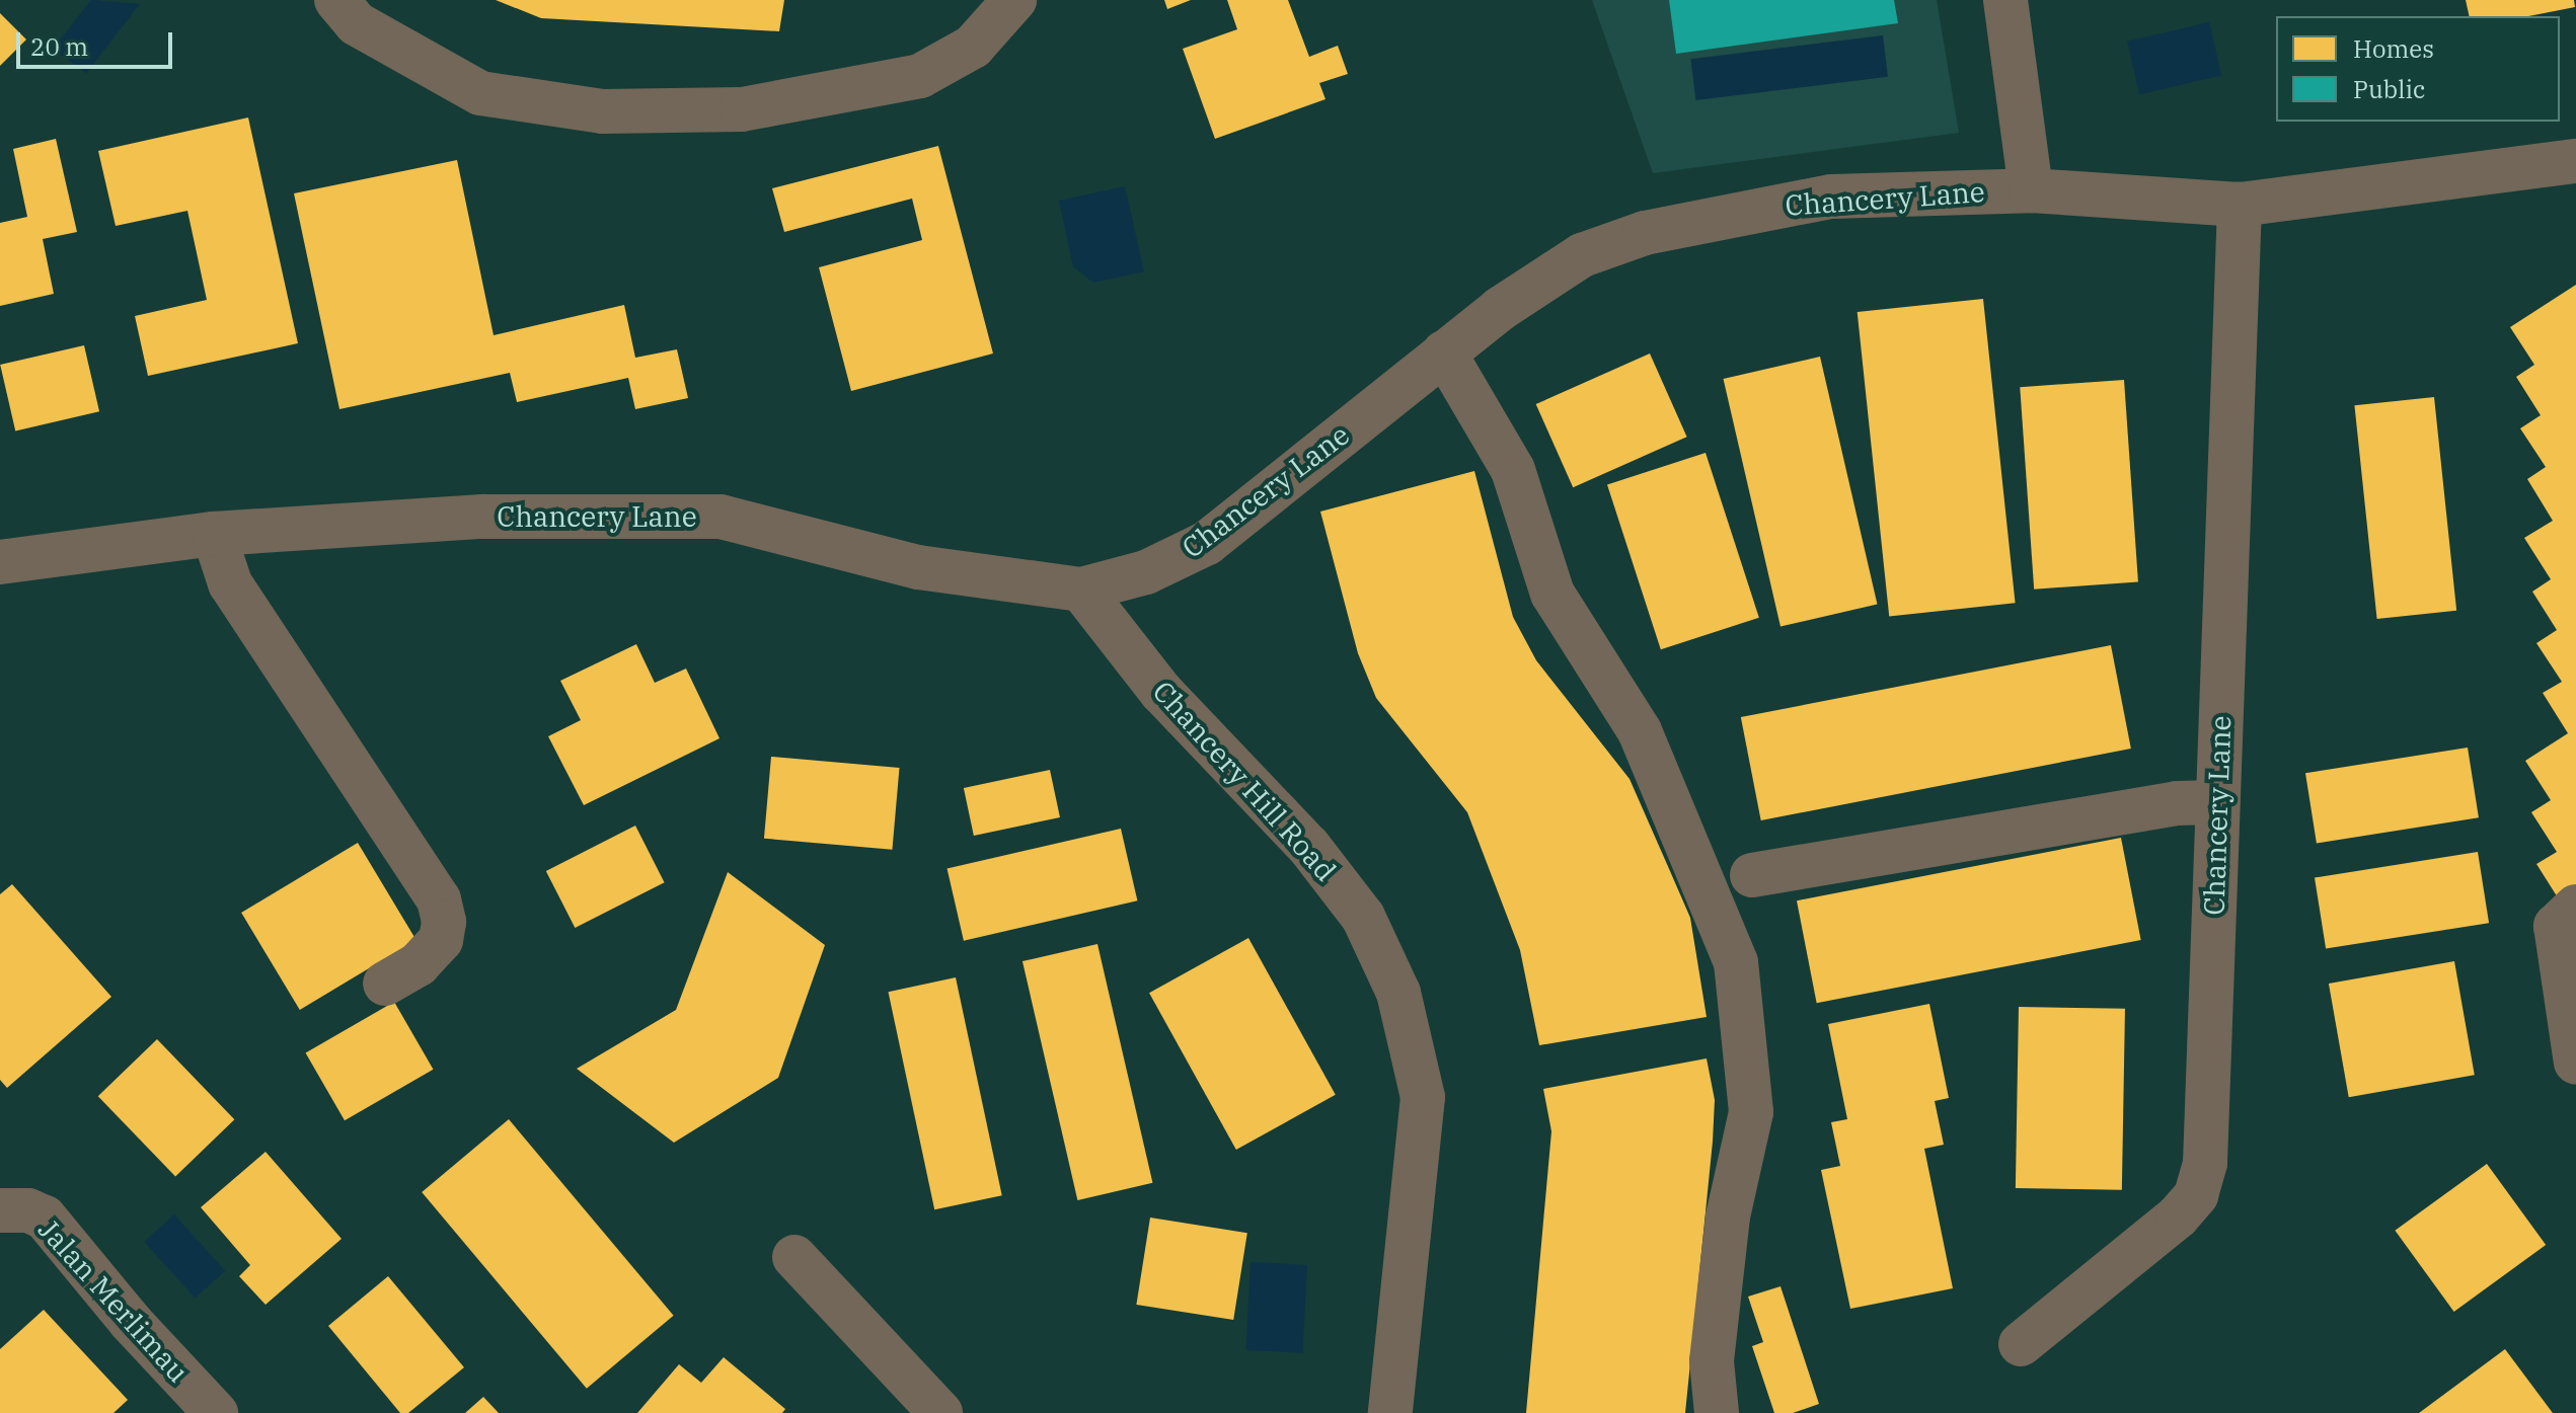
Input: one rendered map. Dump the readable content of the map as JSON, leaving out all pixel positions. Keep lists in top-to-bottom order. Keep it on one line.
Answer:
{"streets":{"street":["Chancery Lane","Chancery Hill Road","Jalan Merlimau"]},"crossings":[["Chancery Lane","Chancery Hill Road"]],"legend":["Homes","Public"],"scale_bar":"20 m"}
